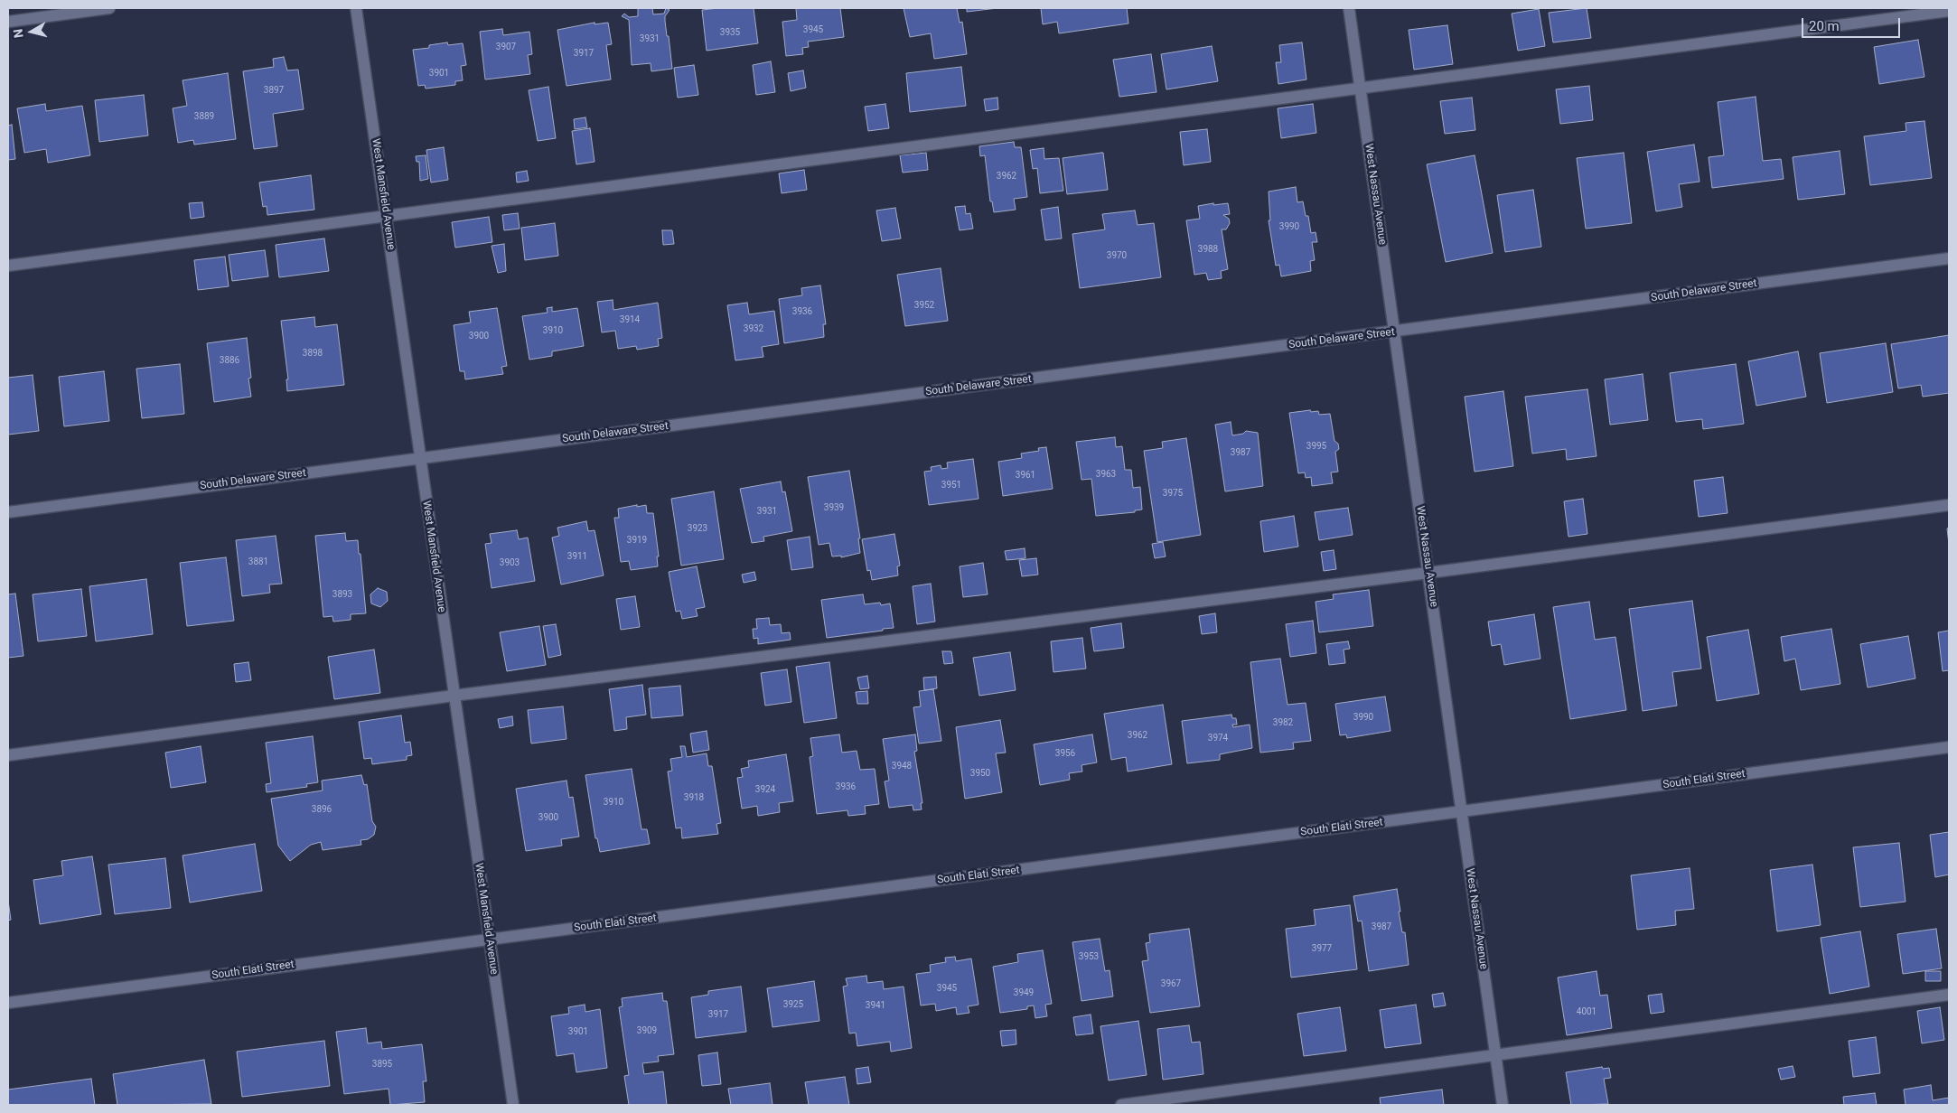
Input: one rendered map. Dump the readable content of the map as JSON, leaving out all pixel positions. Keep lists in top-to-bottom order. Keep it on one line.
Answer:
{"streets":{"street":["West Mansfield Avenue","West Nassau Avenue","South Delaware Street","South Elati Street"]},"crossings":[["West Mansfield Avenue","South Delaware Street"],["West Mansfield Avenue","South Elati Street"],["West Nassau Avenue","South Delaware Street"],["West Nassau Avenue","South Elati Street"]],"house_numbers":["3945","3935","3931","3907","3917","3901","3897","3889","3962","3990","3988","3970","3952","3936","3914","3932","3910","3900","3898","3886","3995","3987","3963","3961","3951","3975","3939","3931","3923","3919","3911","3881","3903","3893","3990","3982","3962","3974","3956","3948","3950","3936","3924","3918","3910","3896","3900","3987","3977","3953","3967","3945","3949","3925","3941","4001","3917","3909","3901","3895"],"scale_bar":"20 m","north":"left"}
